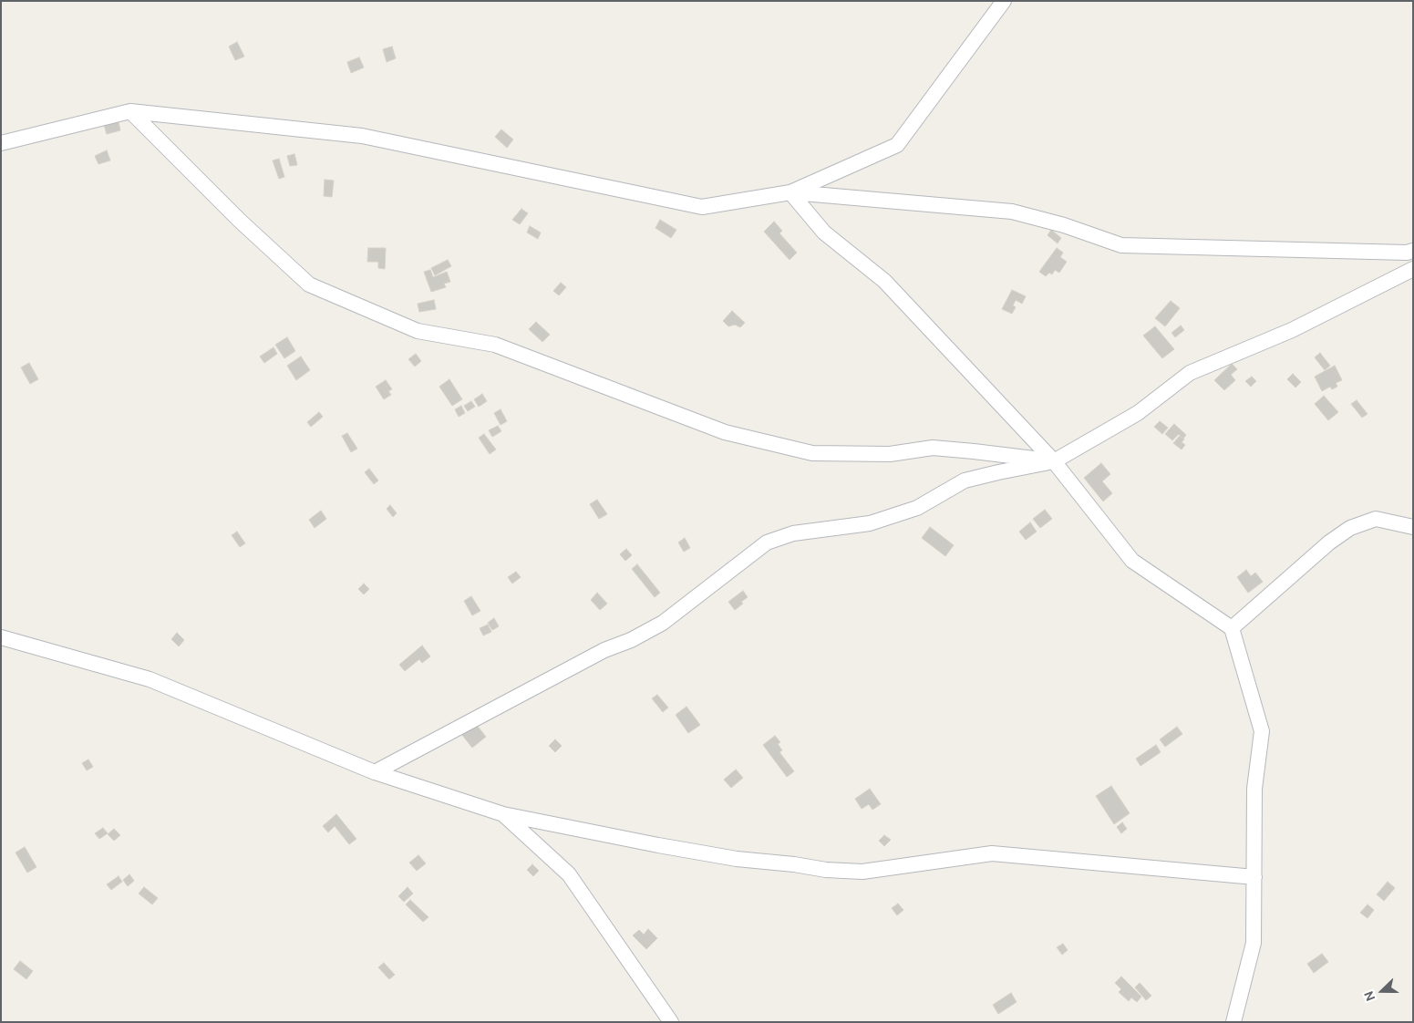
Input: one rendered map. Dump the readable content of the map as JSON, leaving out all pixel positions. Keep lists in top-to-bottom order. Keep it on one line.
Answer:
{"north":"left"}
